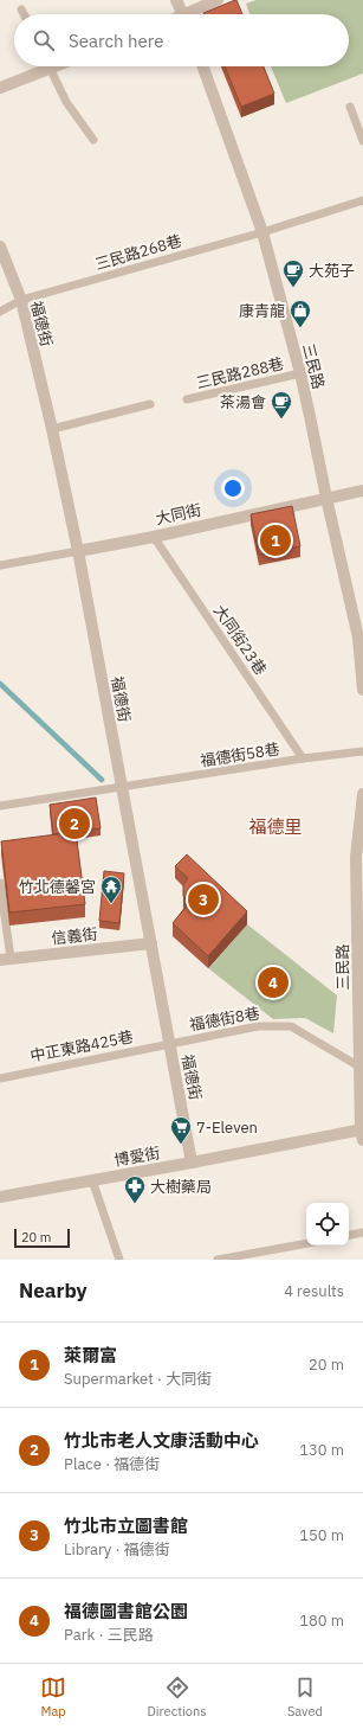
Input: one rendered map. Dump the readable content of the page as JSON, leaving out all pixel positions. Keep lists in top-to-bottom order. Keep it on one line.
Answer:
{"streets":{"street":["福德街","三民路","大同街","信義街","博愛街"],"lane":["三民路268巷","三民路288巷","大同街23巷","福德街58巷","福德街8巷","中正東路425巷"]},"crossings":[["三民路268巷","福德街"],["三民路268巷","三民路"],["福德街","大同街"],["福德街","福德街58巷"],["福德街","信義街"],["福德街","福德街8巷"],["福德街","中正東路425巷"],["福德街","博愛街"],["三民路","三民路288巷"],["三民路","大同街"],["三民路","福德街8巷"],["三民路","博愛街"],["大同街","大同街23巷"],["大同街23巷","福德街58巷"],["福德街8巷","中正東路425巷"]],"districts":["福德里"],"places":{"cafe":["大苑子","茶湯會"],"shop":["康青龍"],"temple":["竹北德馨宮"],"supermarket":["7-Eleven"],"pharmacy":["大樹藥局"]},"scale_bar":"20 m","page":{"search":"Search here","pins":["1","2","3","4"],"scale":"20 m","heading":["Nearby","4 results"],"list":[{"mark":"1","name":"萊爾富","note":"Supermarket · 大同街","value":"20 m"},{"mark":"2","name":"竹北市老人文康活動中心","note":"Place · 福德街","value":"130 m"},{"mark":"3","name":"竹北市立圖書館","note":"Library · 福德街","value":"150 m"},{"mark":"4","name":"福德圖書館公園","note":"Park · 三民路","value":"180 m"}],"nav":["Map","Directions","Saved"]}}
